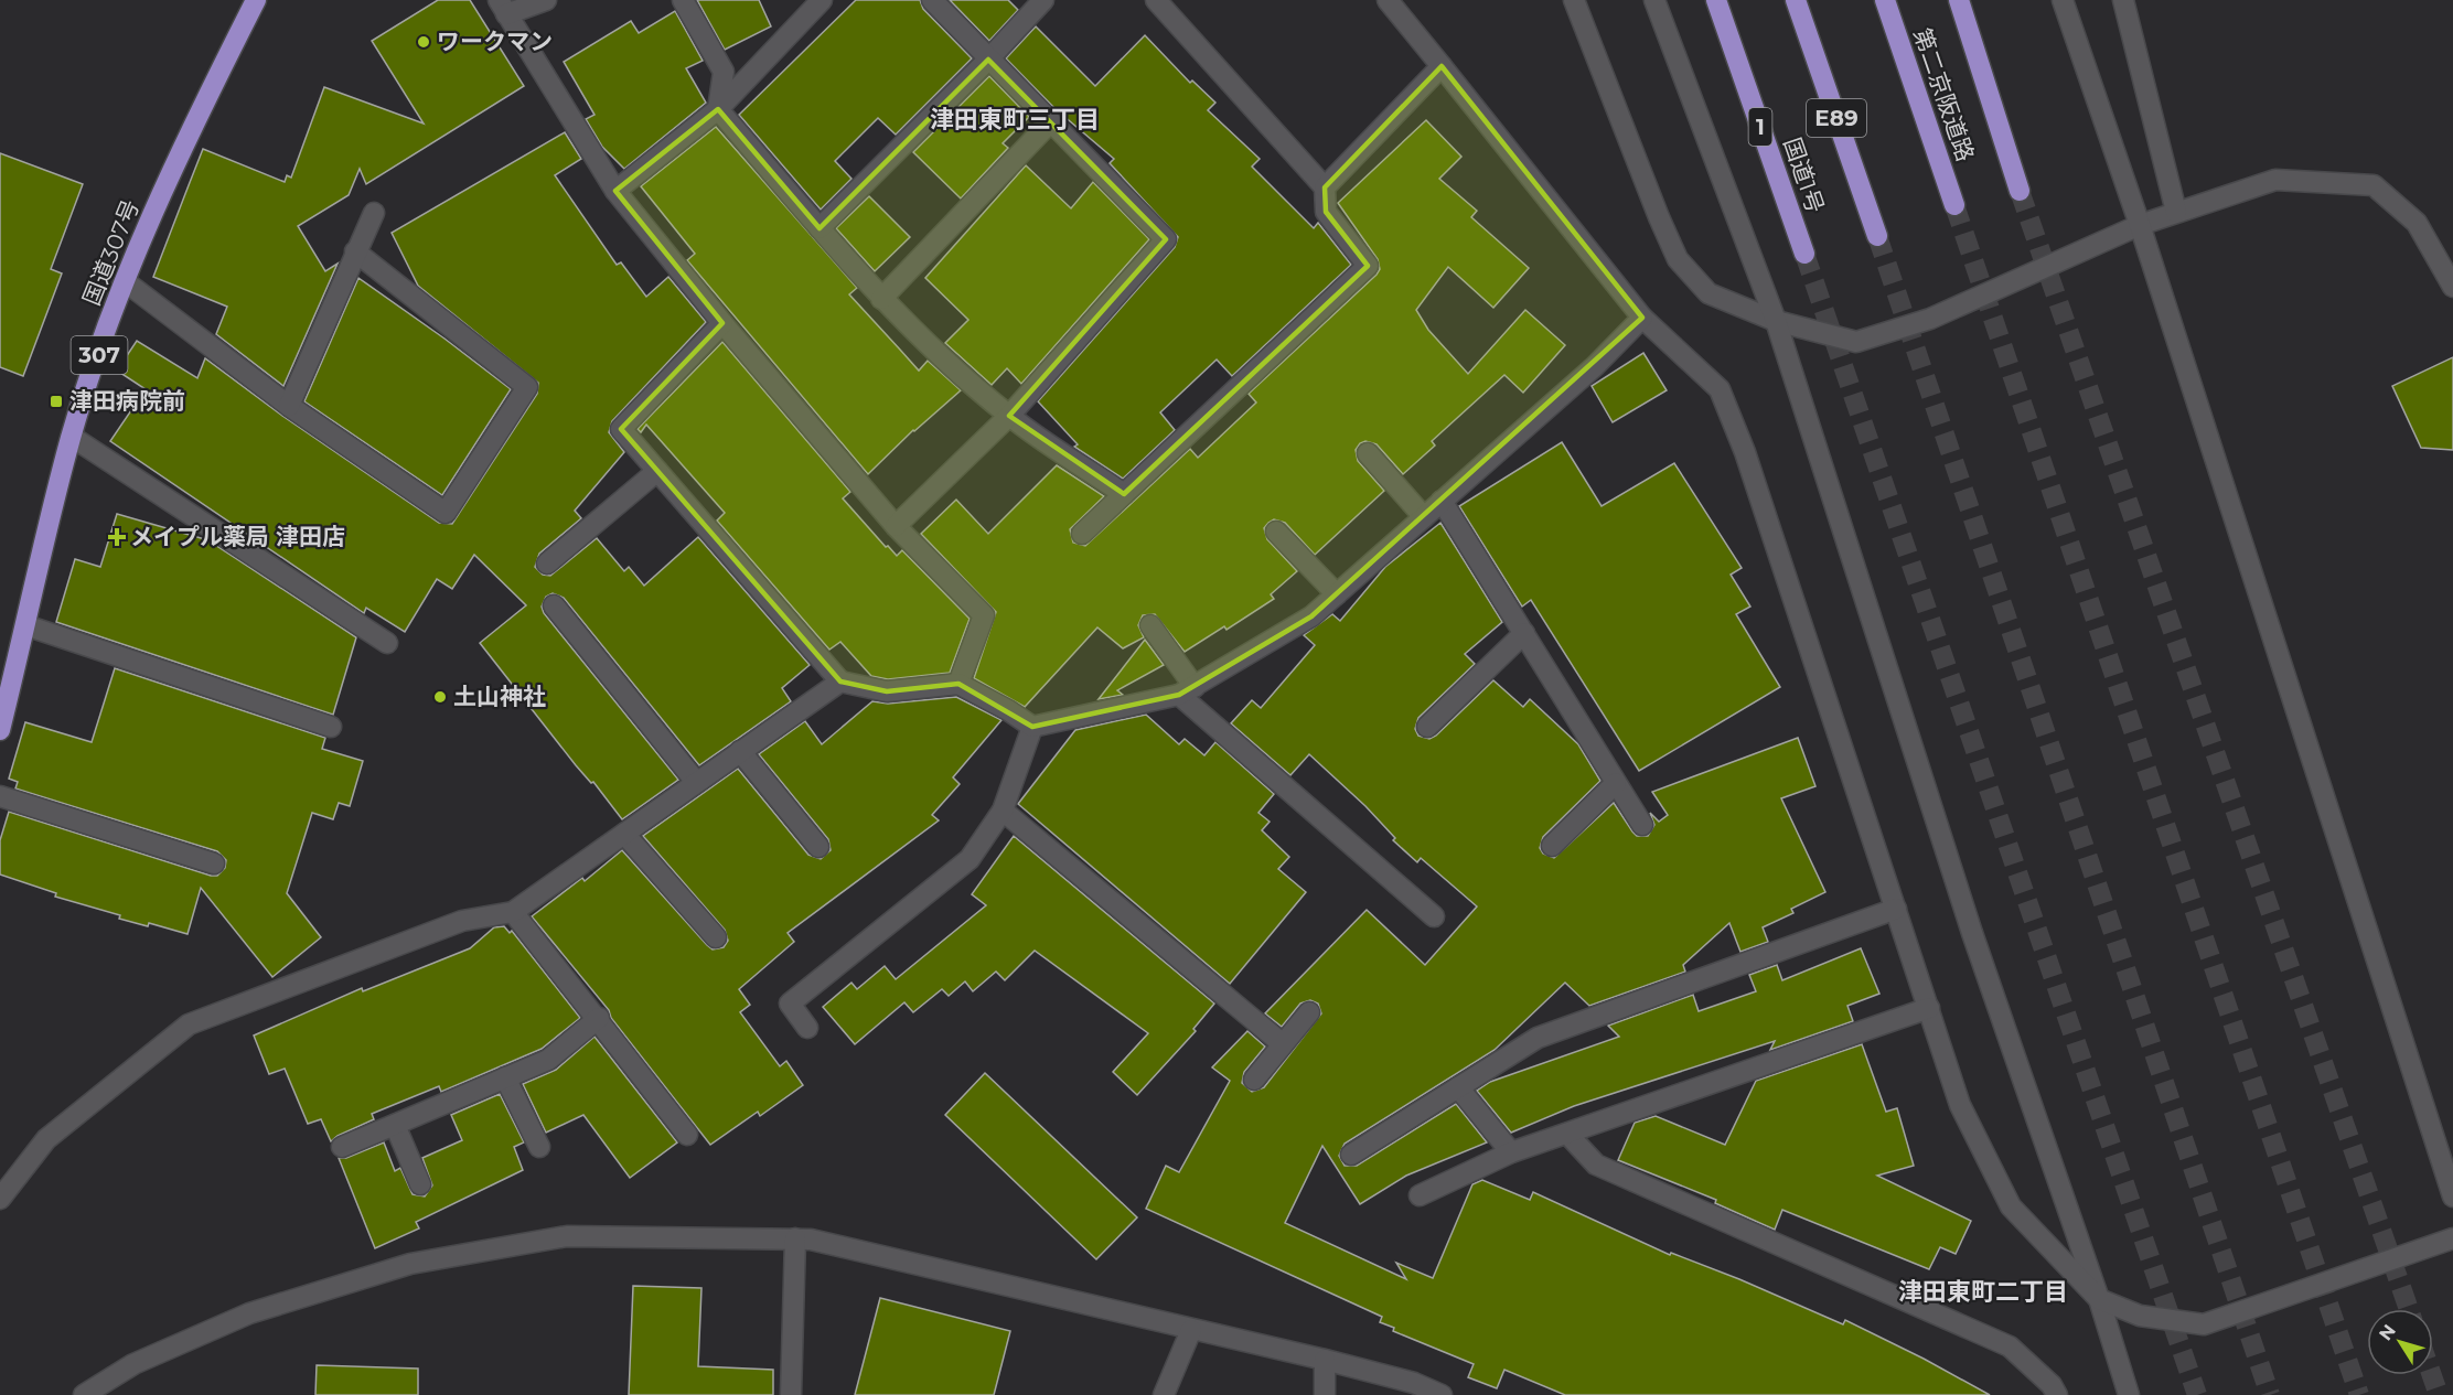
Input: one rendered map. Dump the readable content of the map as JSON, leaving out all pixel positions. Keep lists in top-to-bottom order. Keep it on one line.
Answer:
{"streets":{"highway":["第二京阪道路","E89","1","国道1号","国道307号","307"]},"districts":["津田東町三丁目","津田東町二丁目"],"places":{"other":["ワークマン","土山神社"],"transit":["津田病院前"],"health":["メイプル薬局 津田店"]},"north":"top left"}
